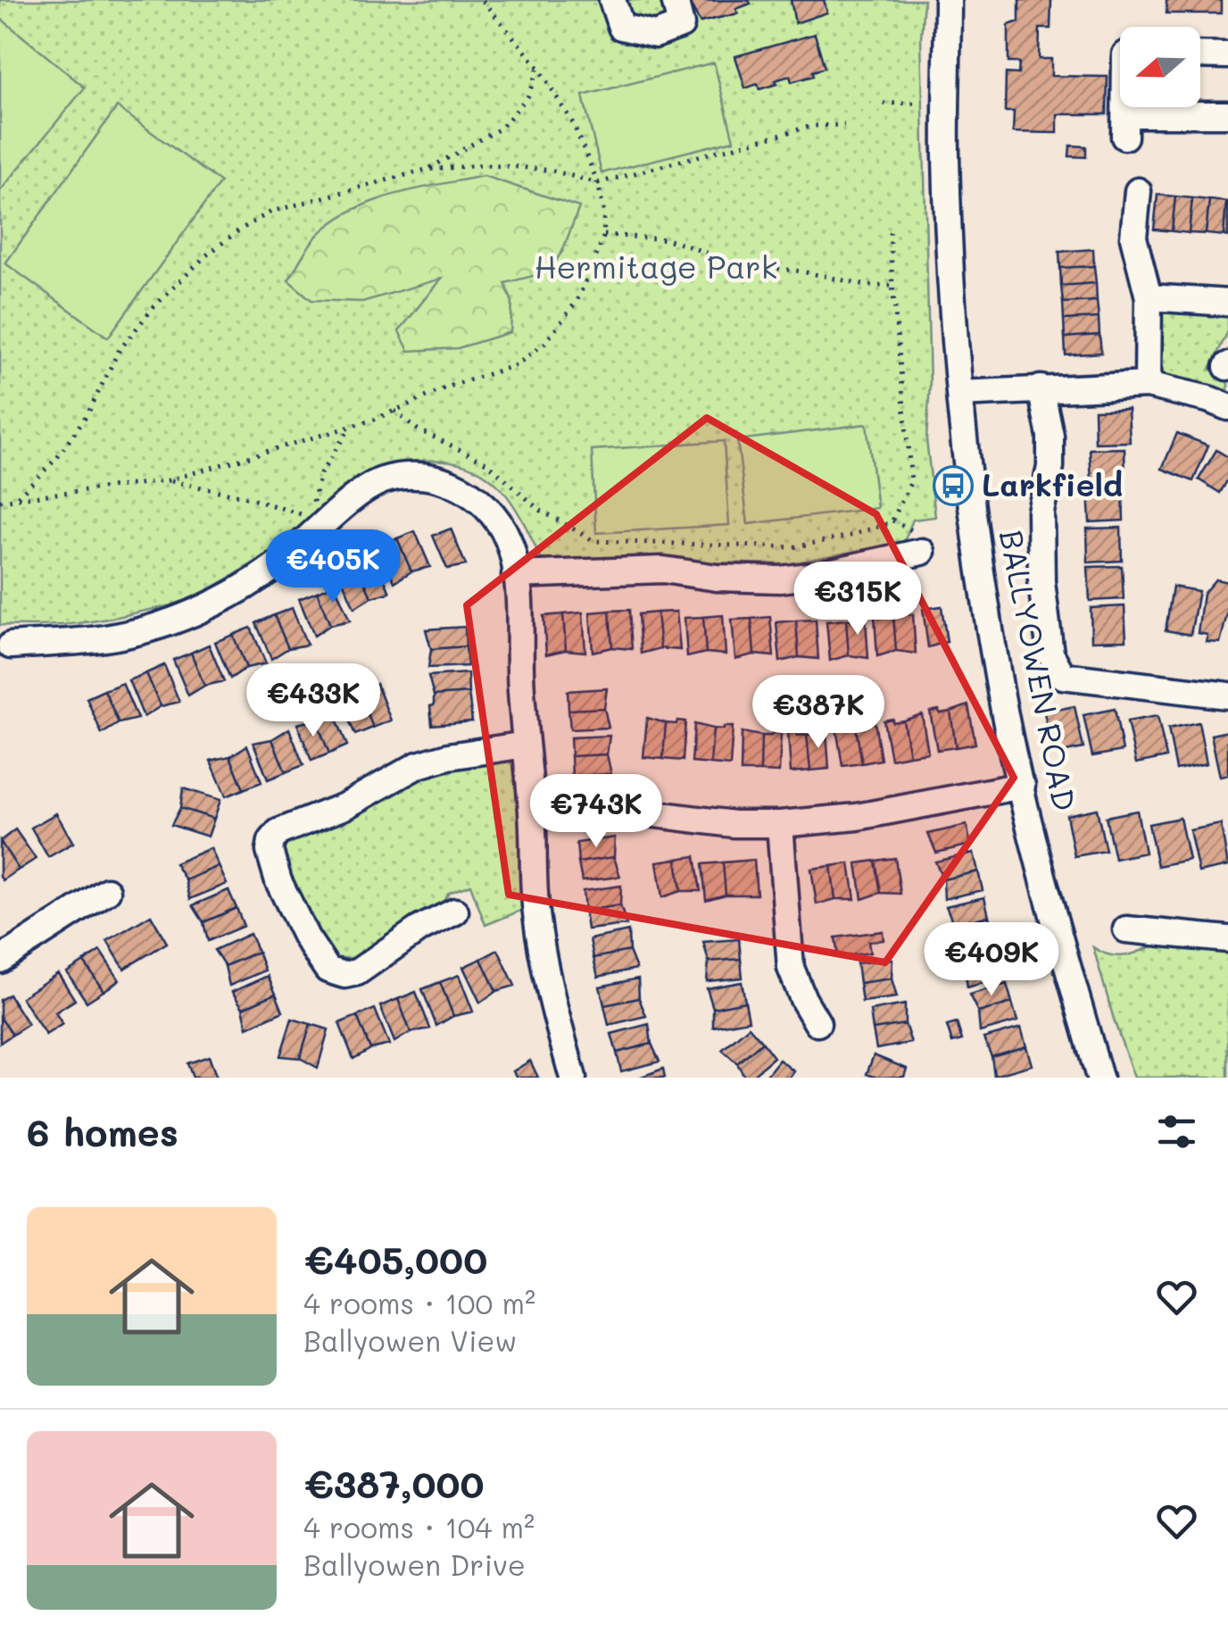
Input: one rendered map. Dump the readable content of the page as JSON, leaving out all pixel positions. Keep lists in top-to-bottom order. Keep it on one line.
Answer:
{"streets":{"street":["BALLYOWEN ROAD"]},"parks":["Hermitage Park"],"places":{"bus stop":["Larkfield"]},"north":"left","page":{"price":["€405K","€315K","€433K","€387K","€743K","€409K"],"heading":"6 homes","list":[{"name":"€405,000","note":"4 rooms · 100 m² · Ballyowen View"},{"name":"€387,000","note":"4 rooms · 104 m² · Ballyowen Drive"}]}}
